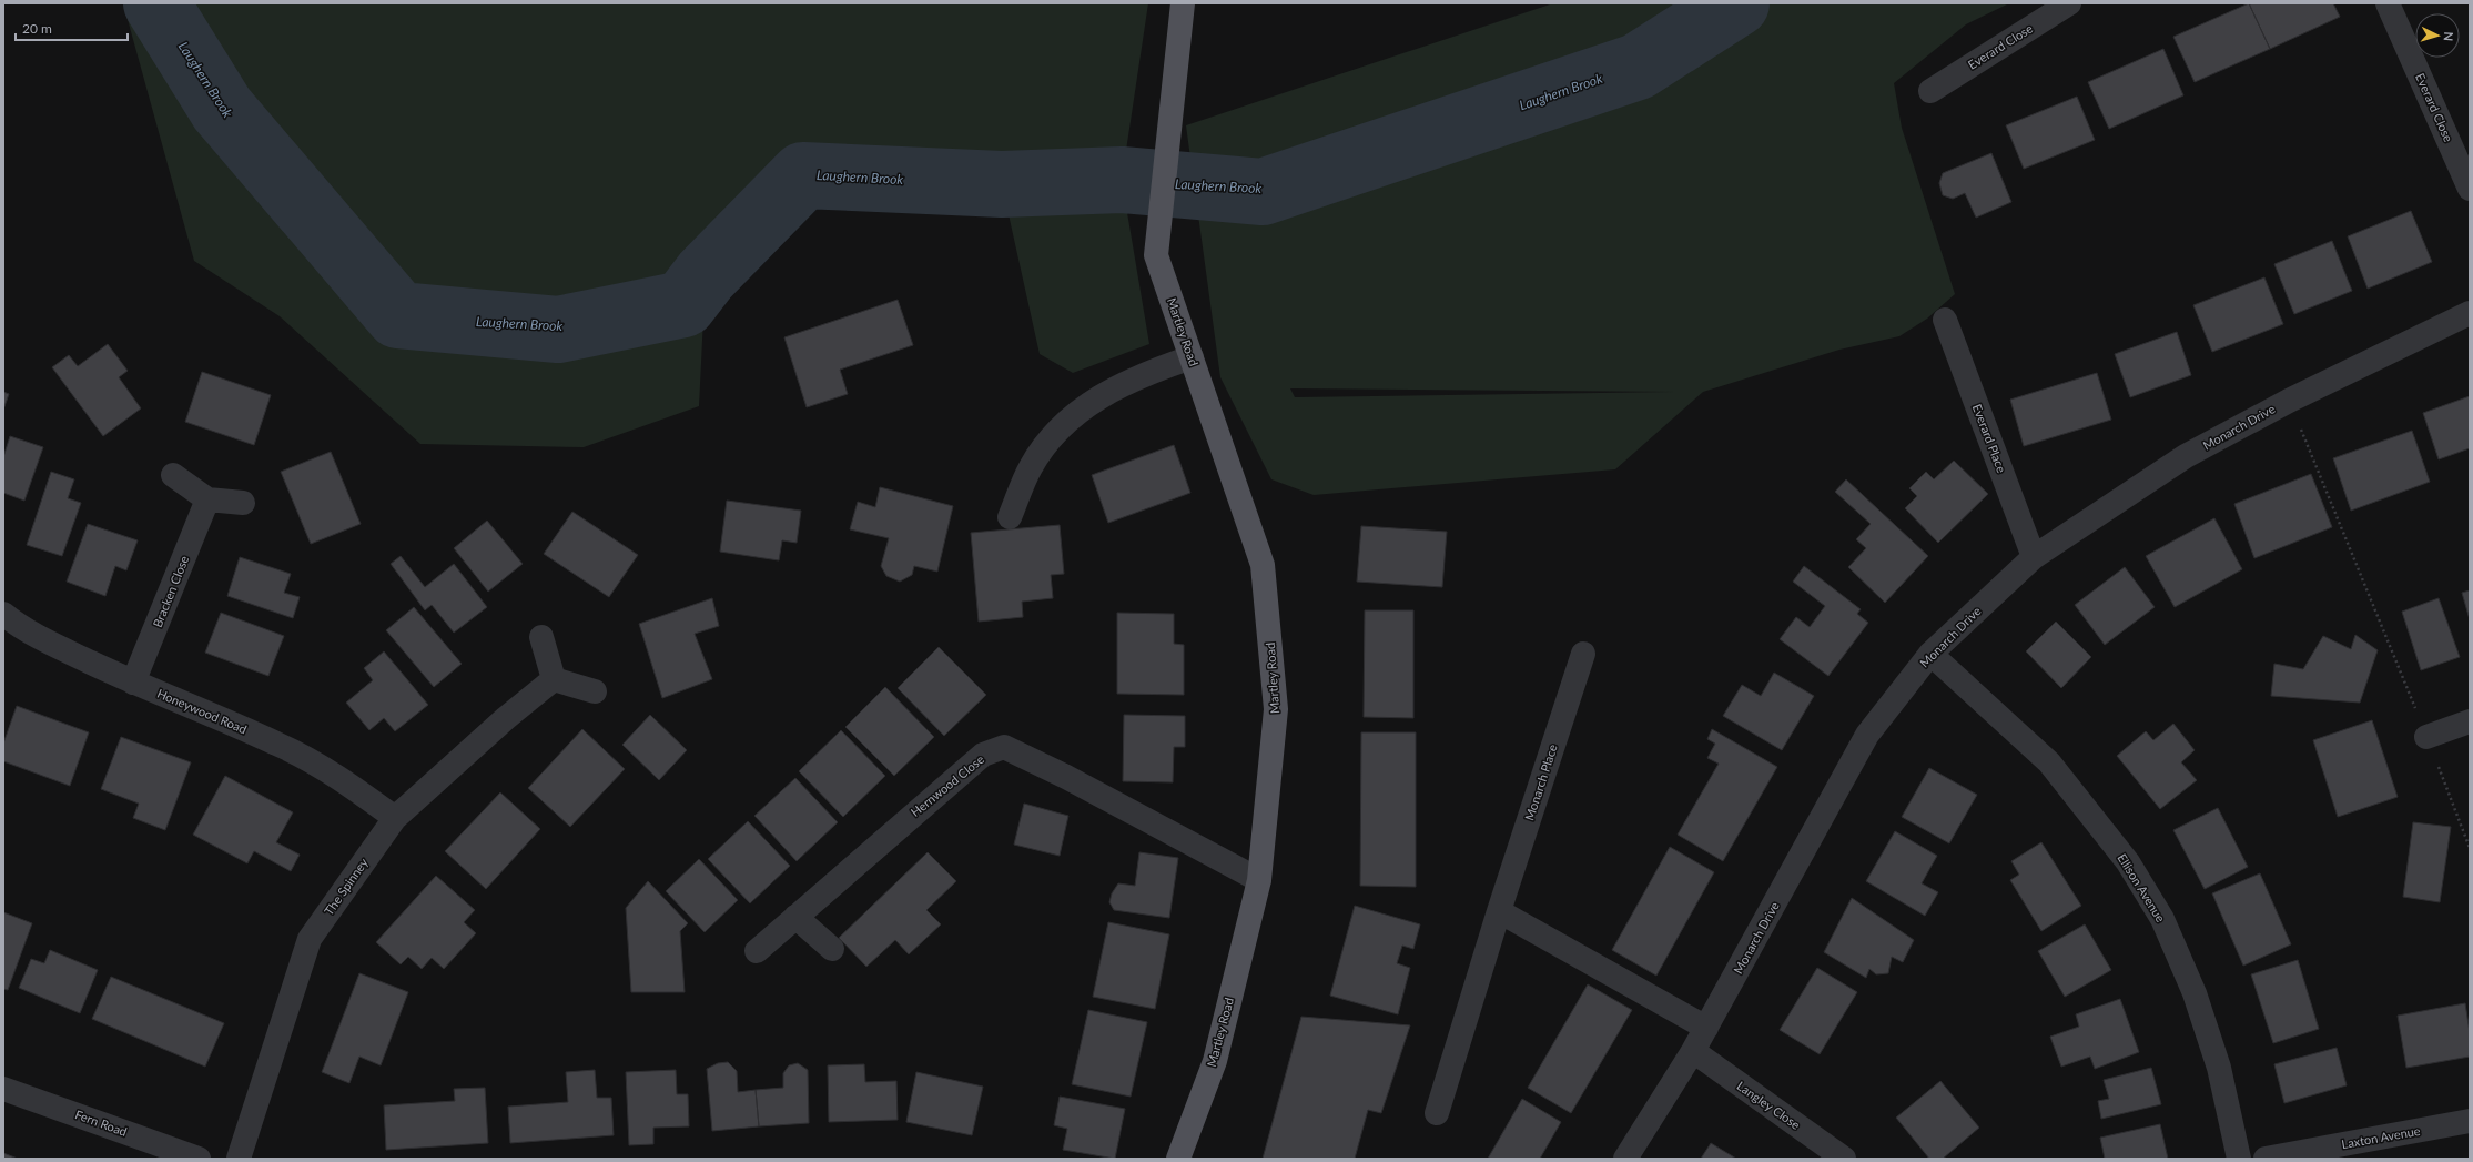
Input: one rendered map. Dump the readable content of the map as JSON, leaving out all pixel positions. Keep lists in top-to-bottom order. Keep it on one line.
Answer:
{"streets":{"main road":["Martley Road"],"street":["Everard Close","Monarch Drive","Everard Place","Bracken Close","Honeywood Road","Monarch Place","Hernwood Close","The Spinney","Ellison Avenue","Langley Close","Fern Road","Laxton Avenue"]},"crossings":[["Martley Road","Hernwood Close"],["Monarch Drive","Everard Place"],["Monarch Drive","Ellison Avenue"],["Monarch Drive","Langley Close"],["Bracken Close","Honeywood Road"],["Honeywood Road","The Spinney"]],"water":["Laughern Brook"],"scale_bar":"20 m","north":"right"}
